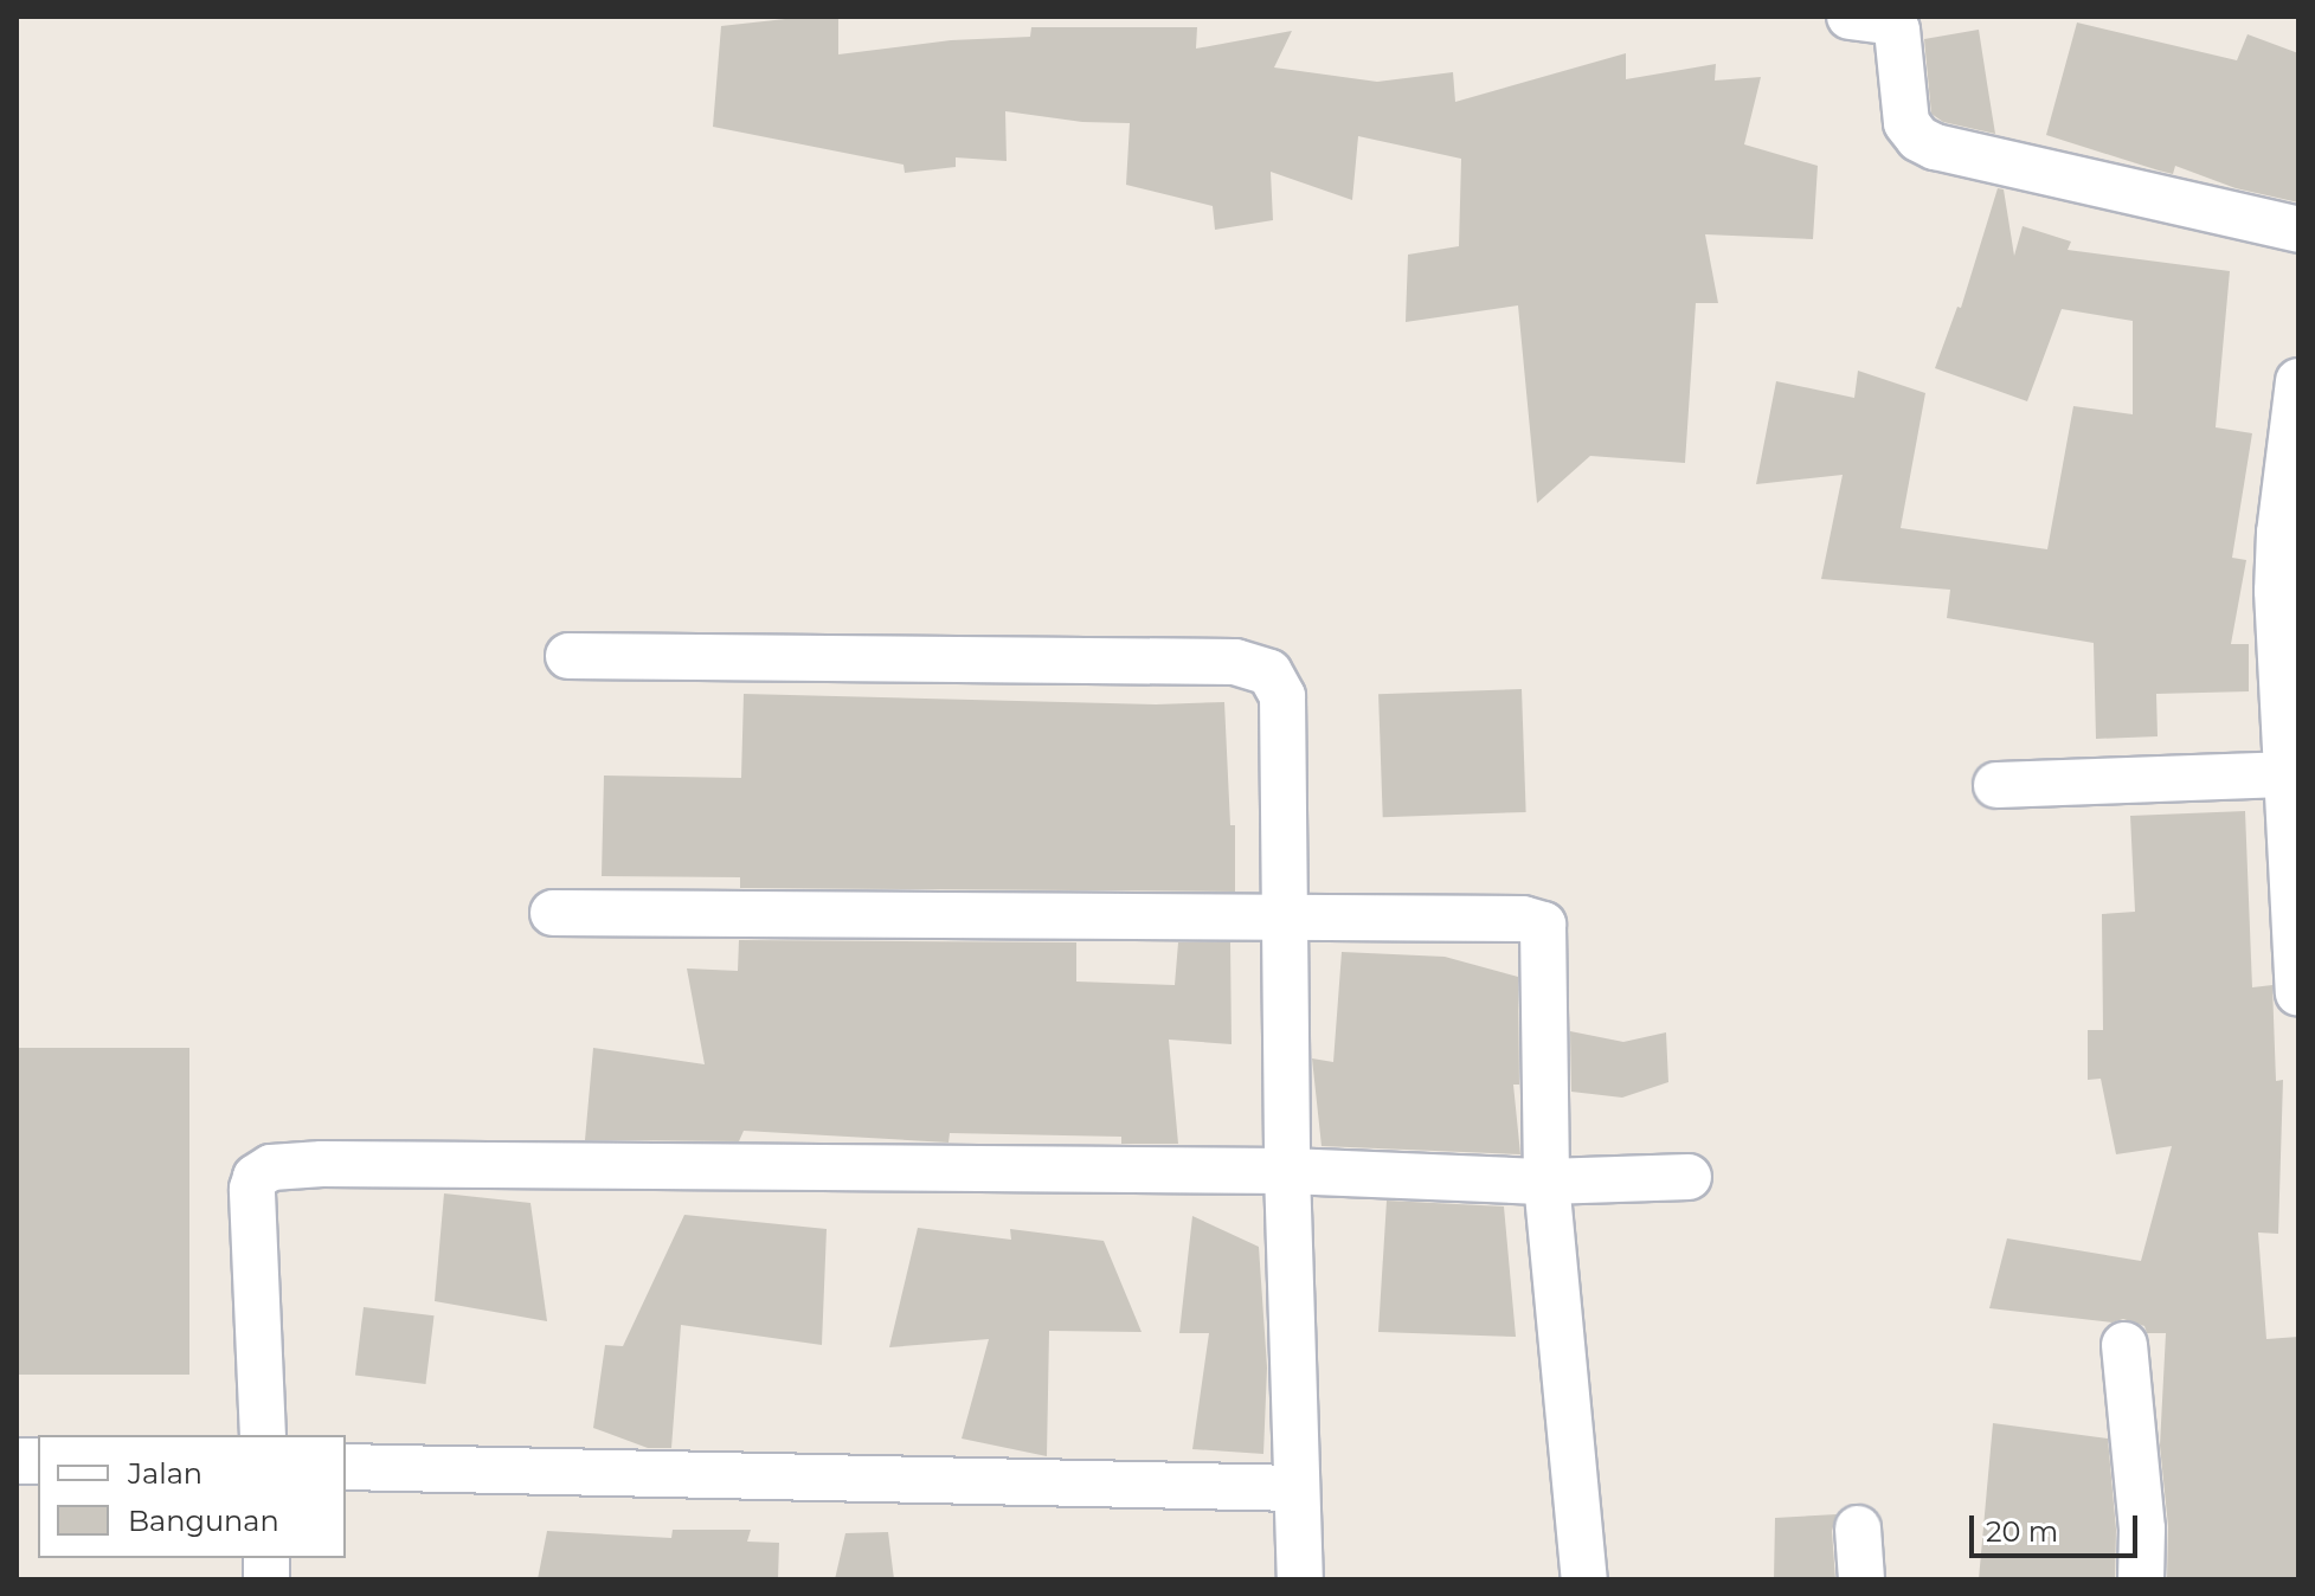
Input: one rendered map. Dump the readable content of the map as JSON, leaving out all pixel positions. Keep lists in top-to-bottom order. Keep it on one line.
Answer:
{"legend":["Jalan","Bangunan"],"scale_bar":"20 m"}
